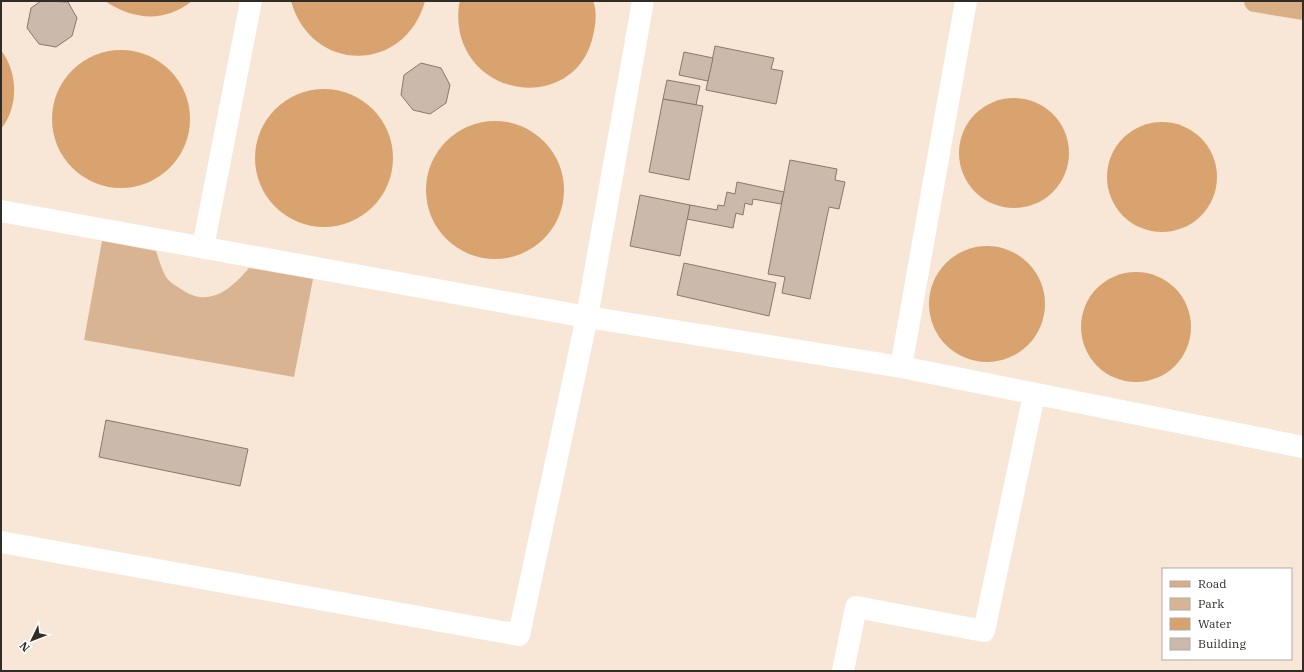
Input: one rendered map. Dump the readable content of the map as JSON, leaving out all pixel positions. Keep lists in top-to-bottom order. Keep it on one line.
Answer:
{"legend":["Road","Park","Water","Building"],"north":"bottom left"}
